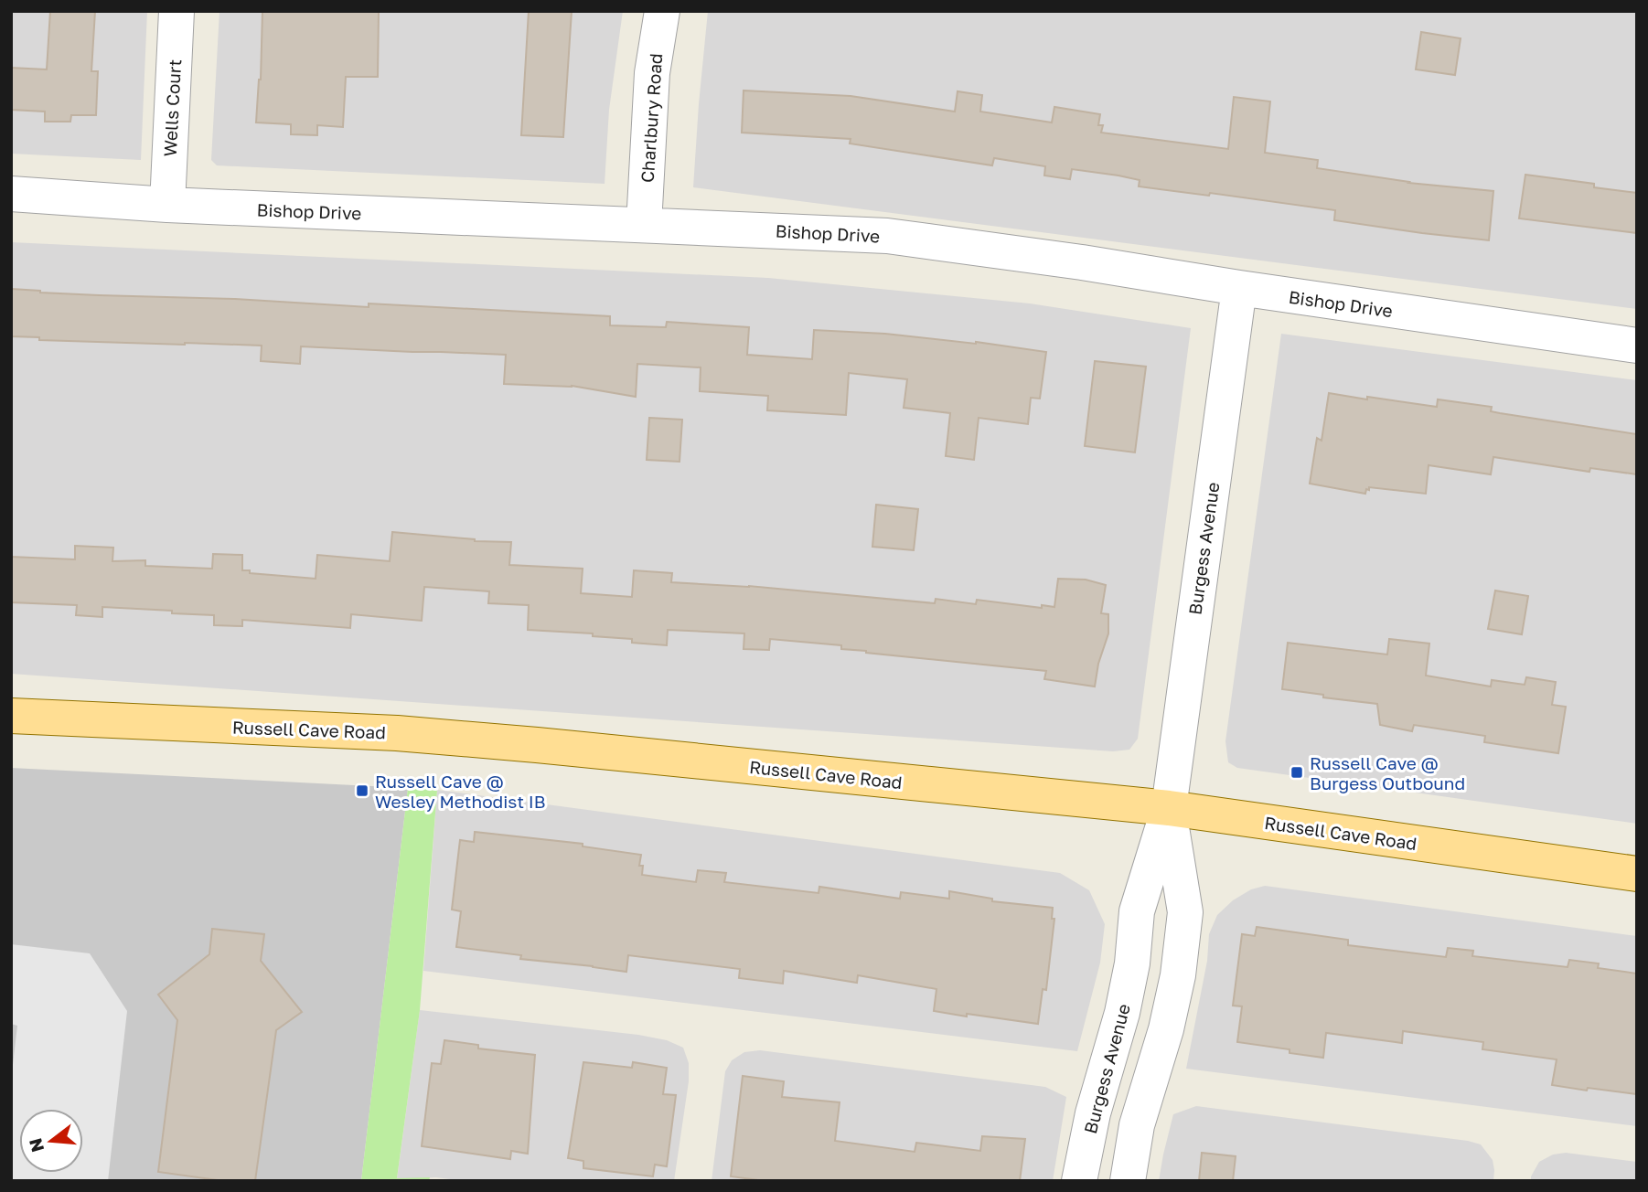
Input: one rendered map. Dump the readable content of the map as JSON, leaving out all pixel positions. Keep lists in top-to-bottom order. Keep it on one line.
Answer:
{"streets":{"main road":["Russell Cave Road"],"street":["Wells Court","Charlbury Road","Bishop Drive","Burgess Avenue"]},"crossings":[["Wells Court","Bishop Drive"],["Charlbury Road","Bishop Drive"],["Bishop Drive","Burgess Avenue"],["Burgess Avenue","Russell Cave Road"]],"places":{"transit":["Russell Cave @ Burgess Outbound","Russell Cave @ Wesley Methodist IB"]},"north":"left"}
